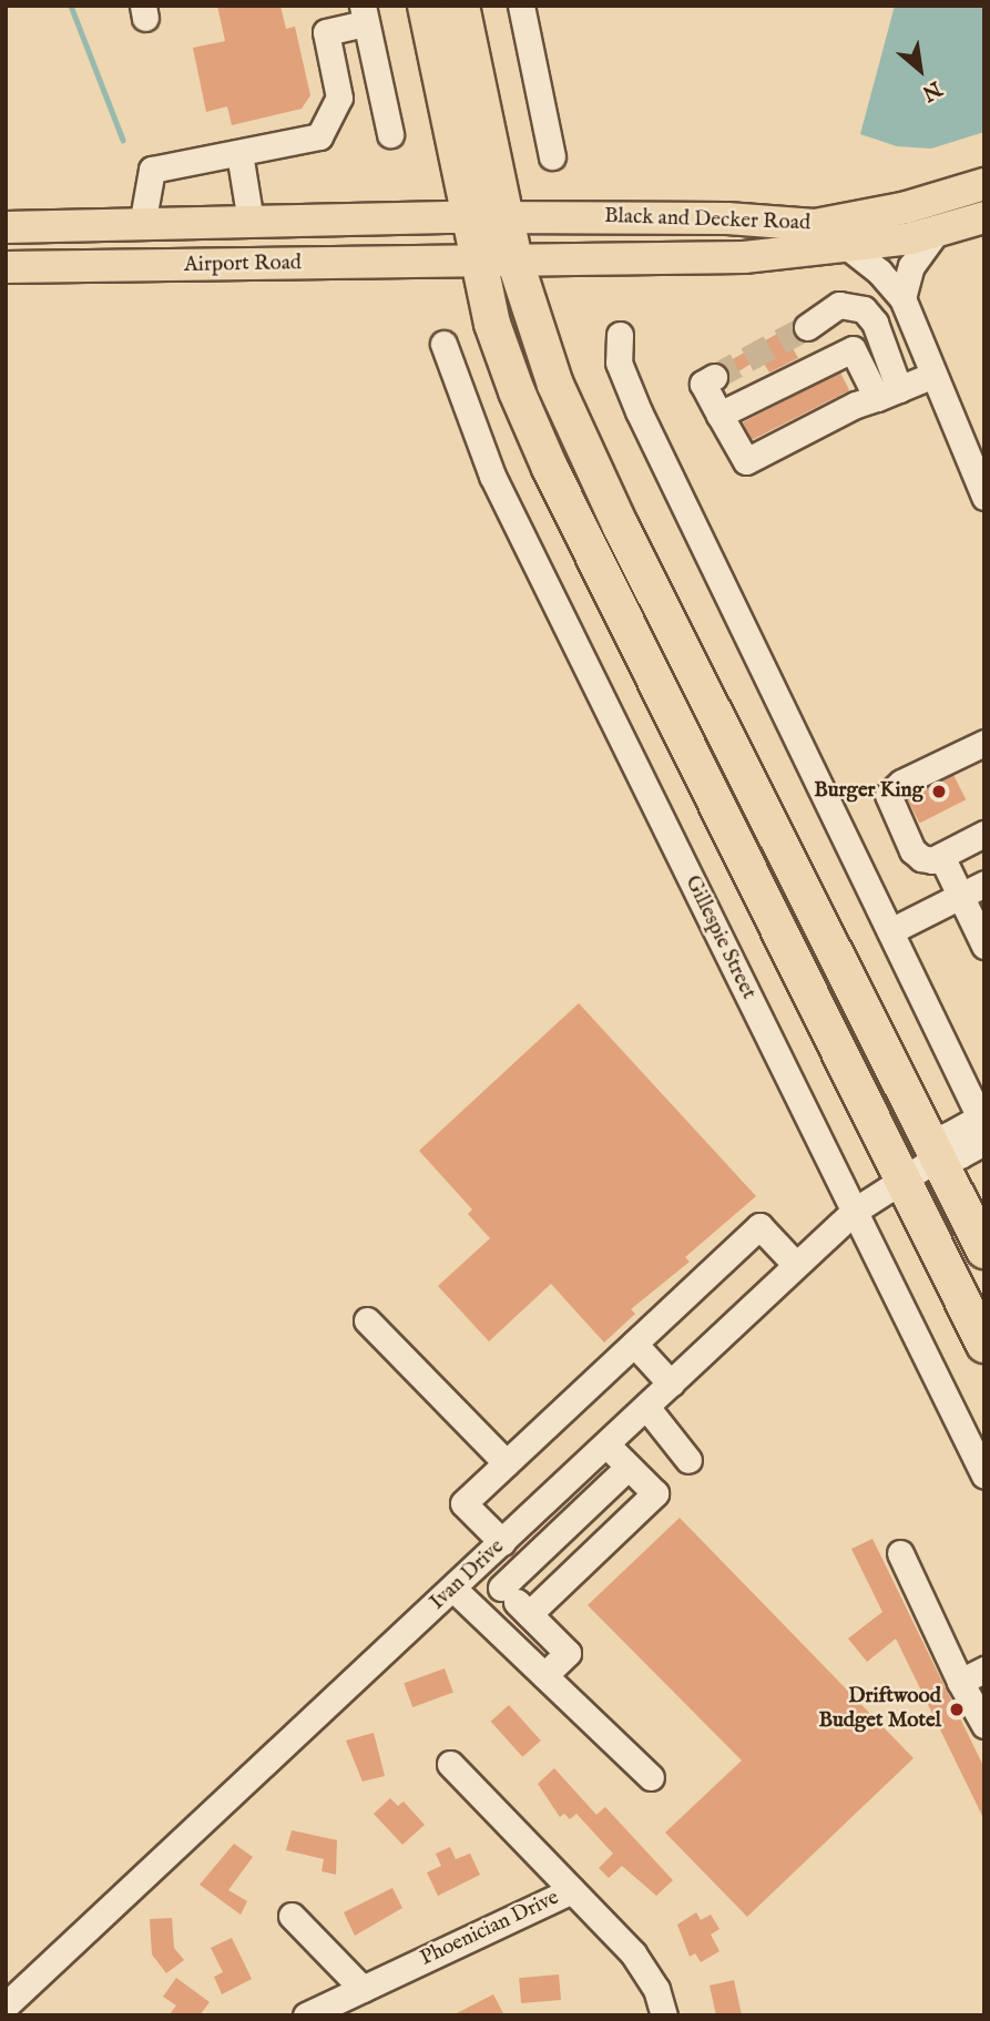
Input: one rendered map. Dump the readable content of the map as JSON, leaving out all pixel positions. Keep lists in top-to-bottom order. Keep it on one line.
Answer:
{"streets":{"main road":["Black and Decker Road","Airport Road"],"street":["Gillespie Street","Ivan Drive","Phoenician Drive"]},"crossings":[["Black and Decker Road","Airport Road"],["Gillespie Street","Ivan Drive"]],"places":["Burger King","Driftwood Budget Motel"],"north":"bottom right"}
